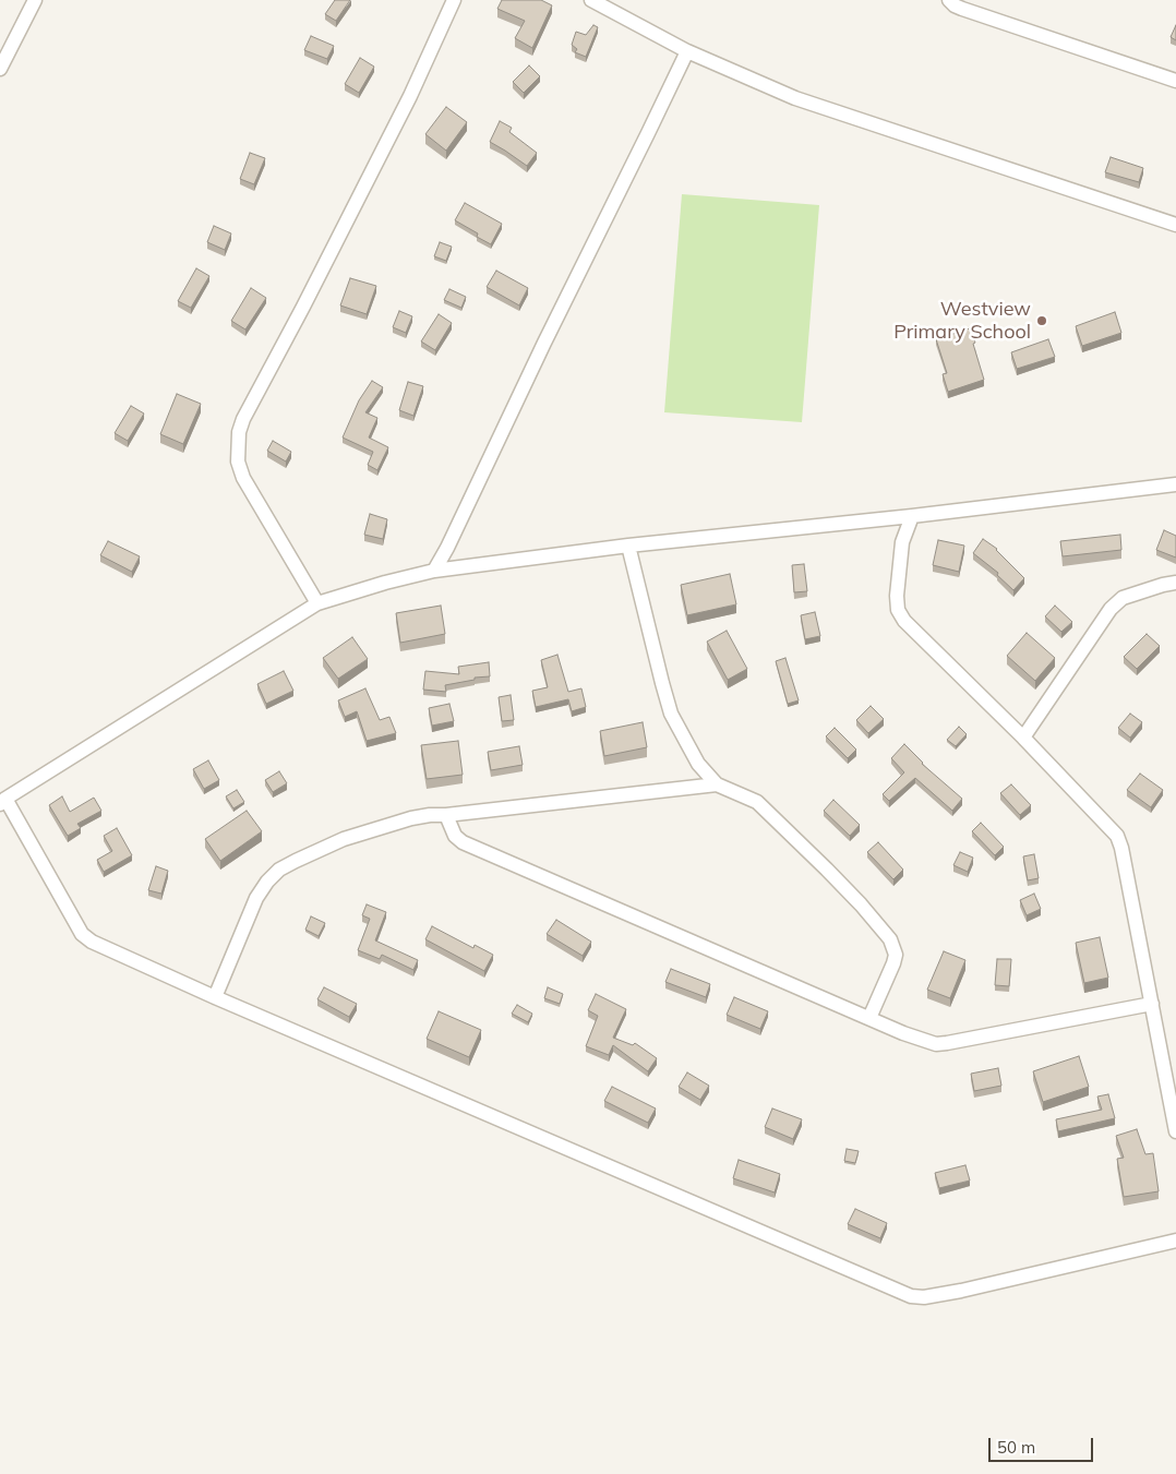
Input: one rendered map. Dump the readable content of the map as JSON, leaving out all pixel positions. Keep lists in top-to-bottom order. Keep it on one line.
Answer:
{"places":["Westview Primary School"],"scale_bar":"50 m"}
